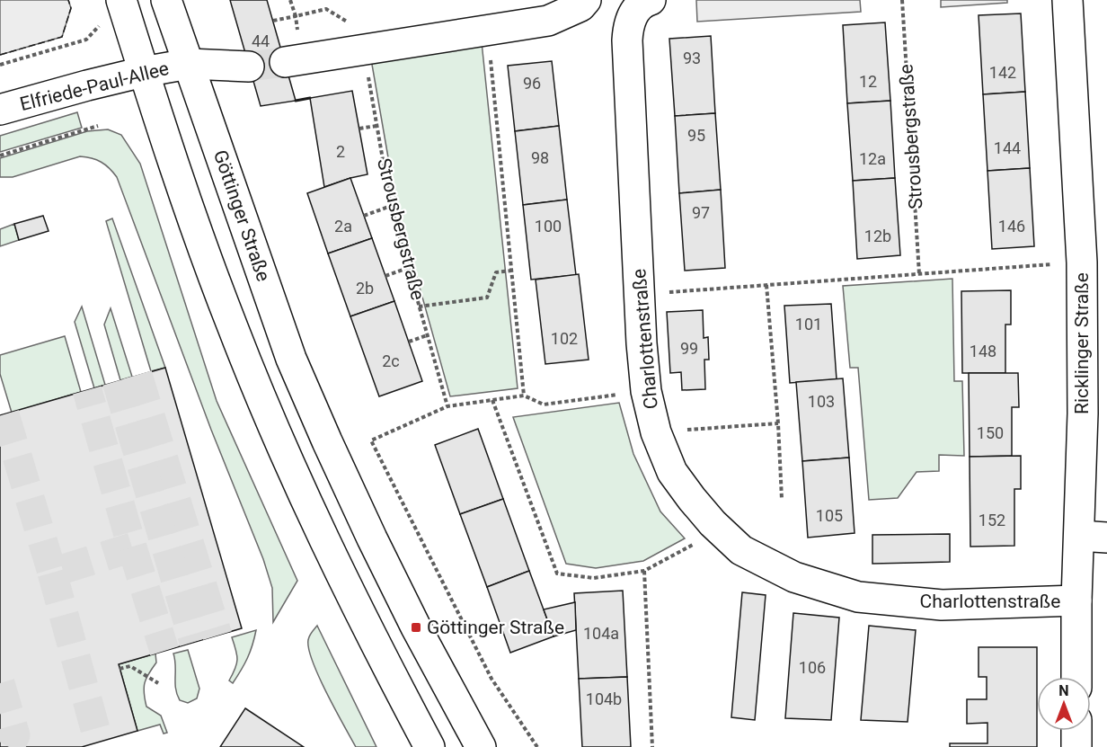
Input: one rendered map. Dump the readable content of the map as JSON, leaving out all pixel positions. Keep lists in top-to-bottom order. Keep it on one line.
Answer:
{"streets":{"street":["Elfriede-Paul-Allee","Göttinger Straße","Charlottenstraße","Ricklinger Straße"],"path":["Strousbergstraße"]},"crossings":[["Elfriede-Paul-Allee","Göttinger Straße"],["Charlottenstraße","Ricklinger Straße"]],"places":{"transit":["Göttinger Straße"]},"house_numbers":["44","93","142","12","96","95","144","2","98","12a","97","2a","100","146","12b","2b","101","102","99","148","2c","103","150","105","152","104a","106","104b"],"north":"top"}
